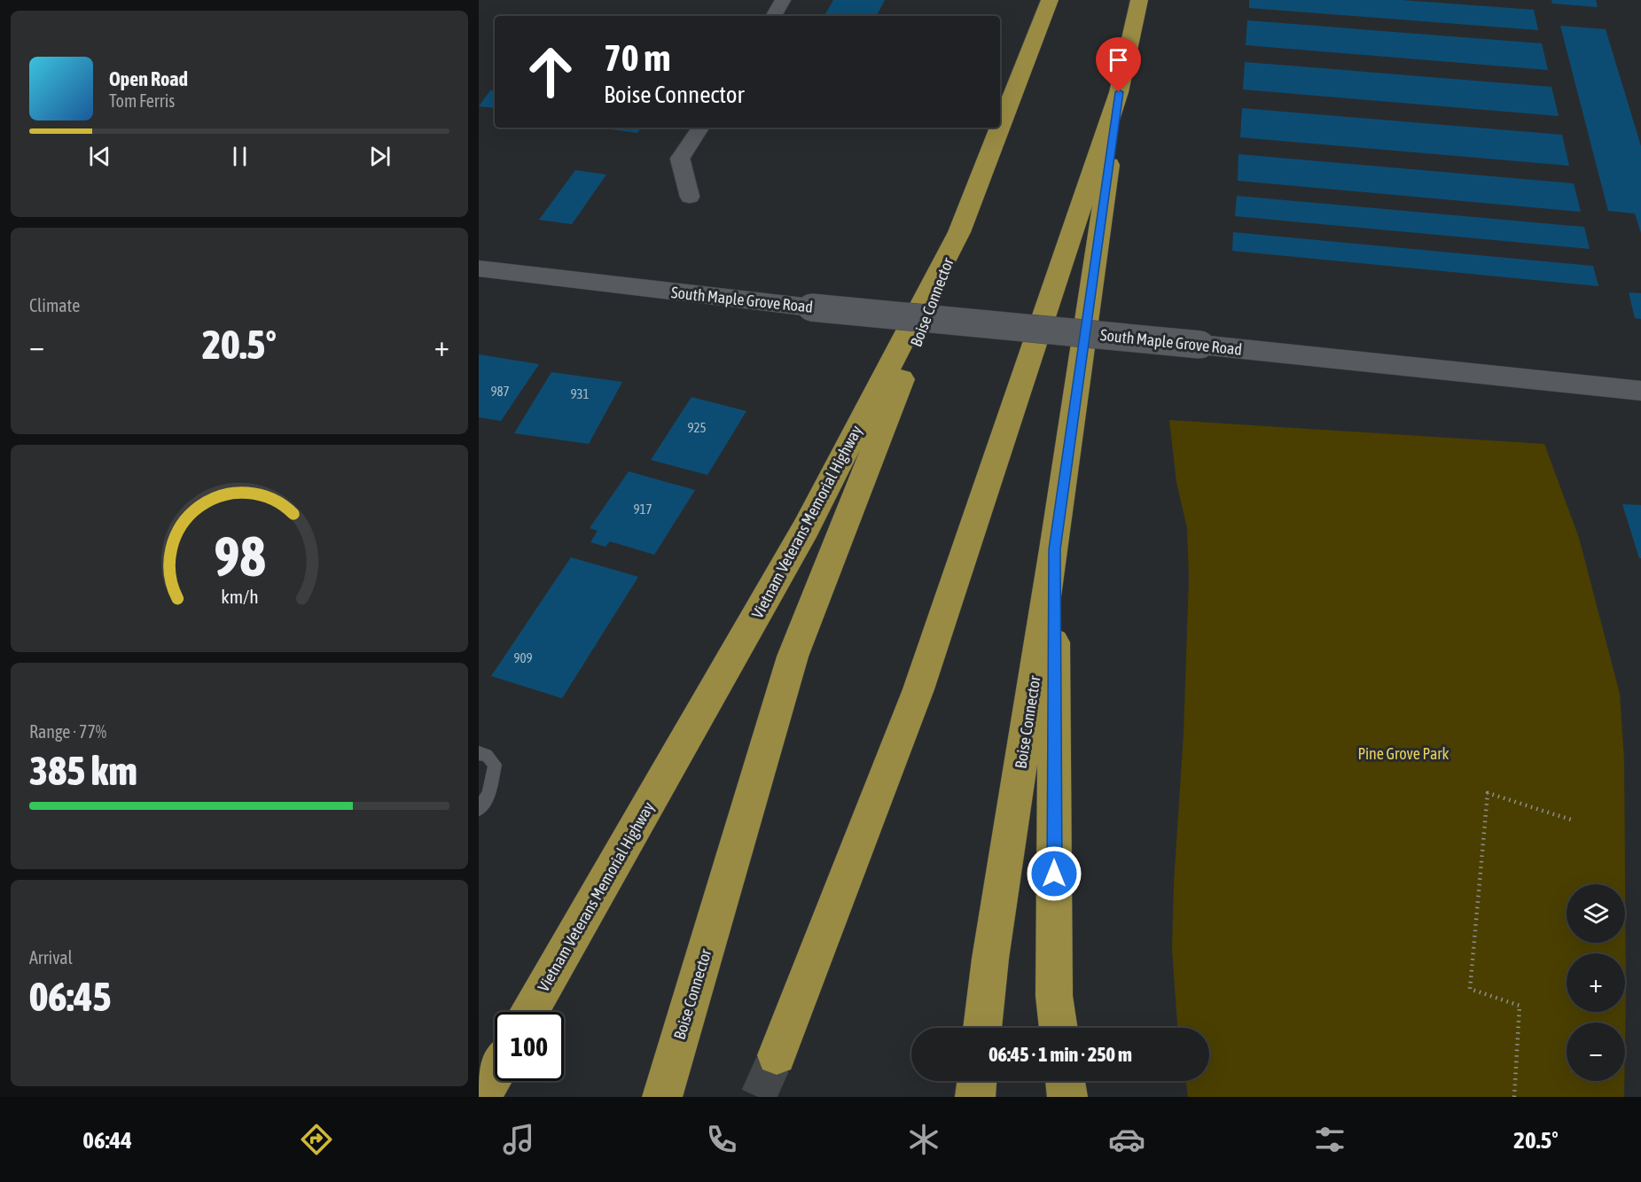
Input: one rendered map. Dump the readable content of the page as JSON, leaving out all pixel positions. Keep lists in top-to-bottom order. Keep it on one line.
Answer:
{"streets":{"highway":["Boise Connector","Vietnam Veterans Memorial Highway"],"main road":["South Maple Grove Road"]},"crossings":[["Boise Connector","Vietnam Veterans Memorial Highway"]],"parks":["Pine Grove Park"],"house_numbers":["987","931","925","917","909"],"page":{"turn":["70 m","Boise Connector"],"song":["Open Road","Tom Ferris"],"tile":["Climate",["Range · 77%","385 km"],["Arrival","06:45"]],"heat":["−","20.5°","+"],"map_buttons":["+","−"],"limit":"100","trip":"06:45 · 1 min · 250 m","tabs":["06:44","20.5°"],"gauge":["98","km/h"]}}
